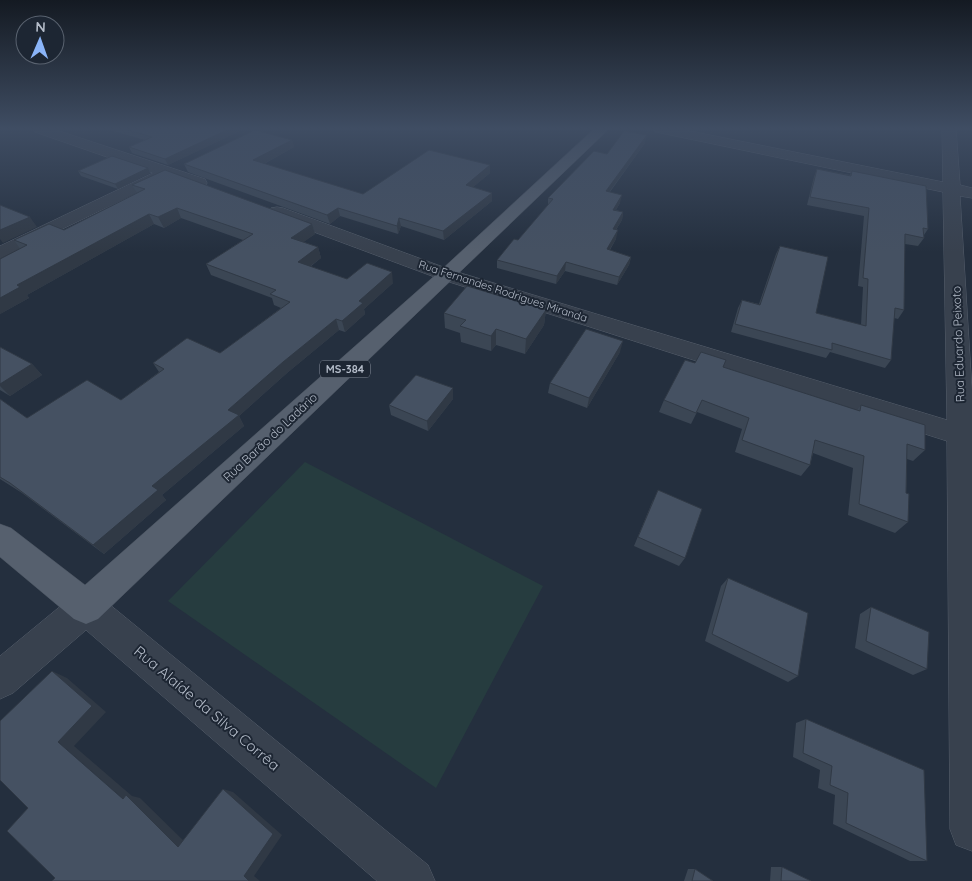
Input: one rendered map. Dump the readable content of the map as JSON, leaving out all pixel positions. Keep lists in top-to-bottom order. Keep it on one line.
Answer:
{"streets":{"main road":["MS-384","Rua Barão do Ladário","Rua Alaíde da Silva Corrêa"],"street":["Rua Fernandes Rodrigues Miranda","Rua Eduardo Peixoto"]},"crossings":[["Rua Fernandes Rodrigues Miranda","Rua Eduardo Peixoto"],["Rua Fernandes Rodrigues Miranda","Rua Barão do Ladário"],["Rua Barão do Ladário","Rua Alaíde da Silva Corrêa"]],"north":"top"}
